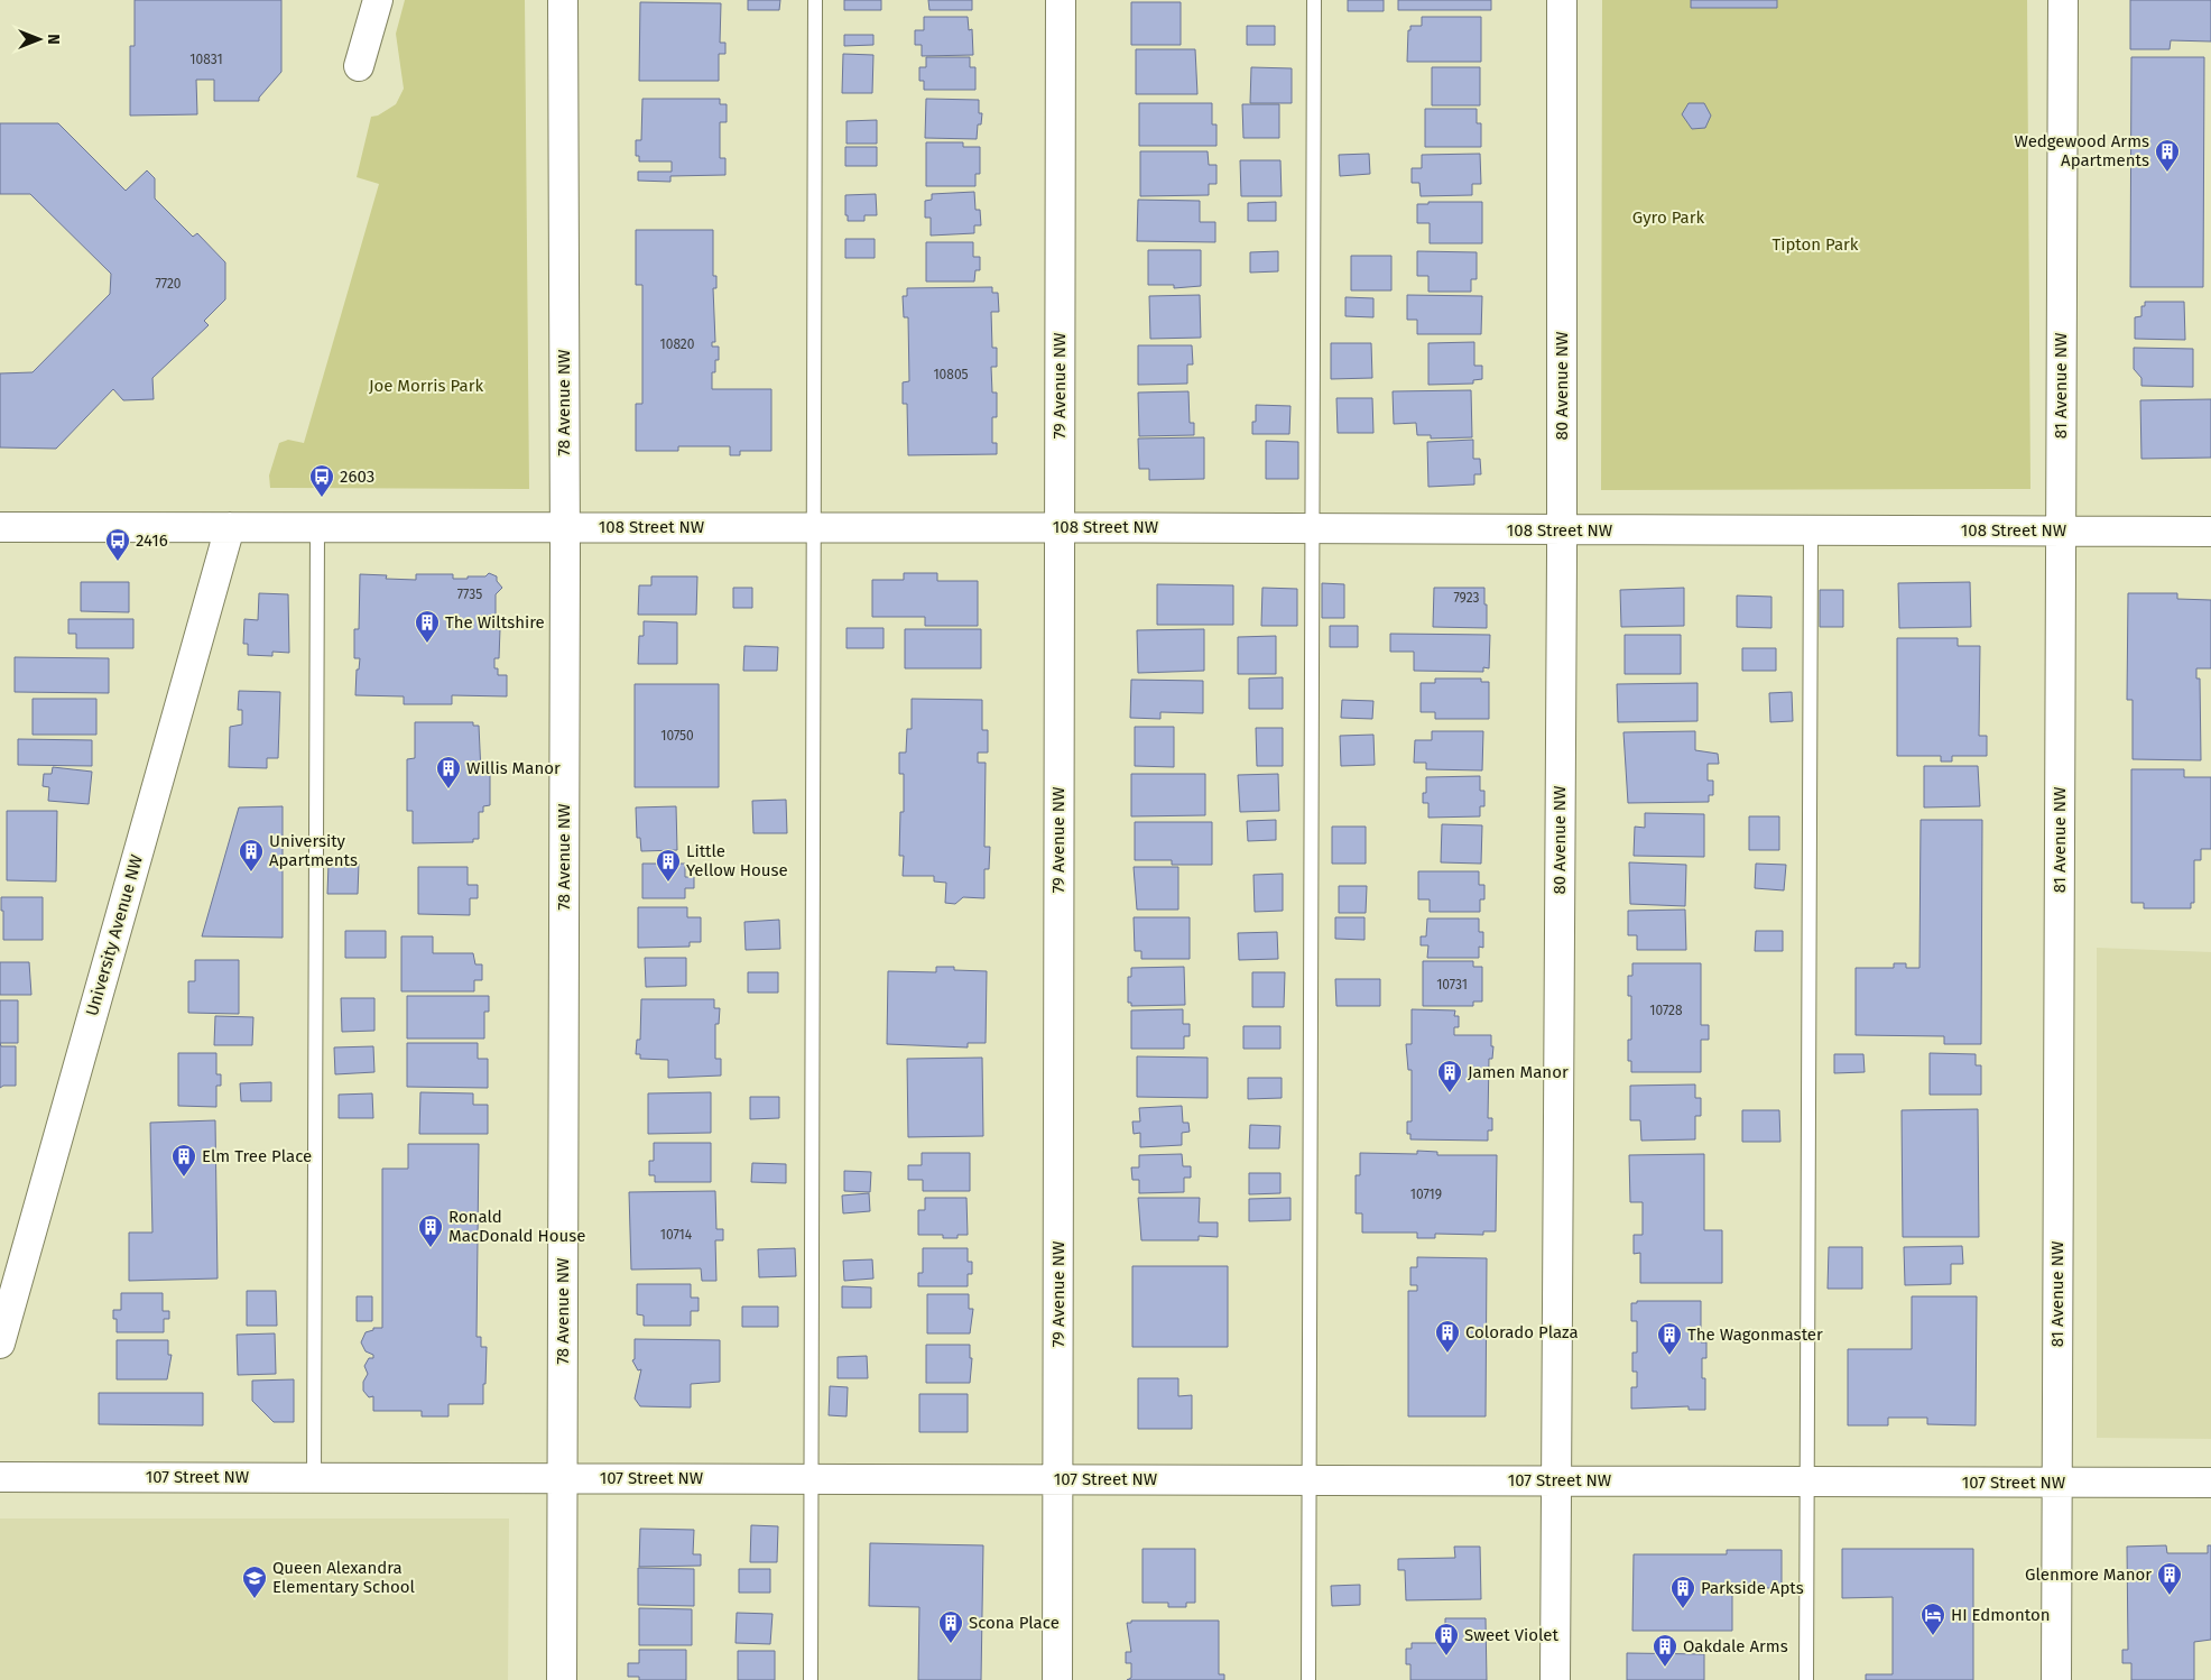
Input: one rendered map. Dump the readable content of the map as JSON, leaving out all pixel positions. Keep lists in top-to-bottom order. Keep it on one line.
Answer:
{"streets":{"street":["79 Avenue NW","80 Avenue NW","81 Avenue NW","78 Avenue NW","108 Street NW","University Avenue NW","107 Street NW"]},"crossings":[["79 Avenue NW","108 Street NW"],["79 Avenue NW","107 Street NW"],["80 Avenue NW","108 Street NW"],["80 Avenue NW","107 Street NW"],["81 Avenue NW","108 Street NW"],["81 Avenue NW","107 Street NW"],["78 Avenue NW","108 Street NW"],["78 Avenue NW","107 Street NW"],["108 Street NW","University Avenue NW"]],"parks":["Gyro Park","Tipton Park","Joe Morris Park"],"places":{"building":["Wedgewood Arms Apartments","The Wiltshire","Willis Manor","University Apartments","Little Yellow House","Jamen Manor","Elm Tree Place","Ronald MacDonald House","Colorado Plaza","The Wagonmaster","Glenmore Manor","Parkside Apts","Scona Place","Sweet Violet","Oakdale Arms"],"bus stop":["2603","2416"],"school or university":["Queen Alexandra Elementary School"],"hotel":["HI Edmonton"]},"house_numbers":["10831","7720","10820","10805","7735","7923","10750","10731","10728","10719","10714"],"north":"right"}
